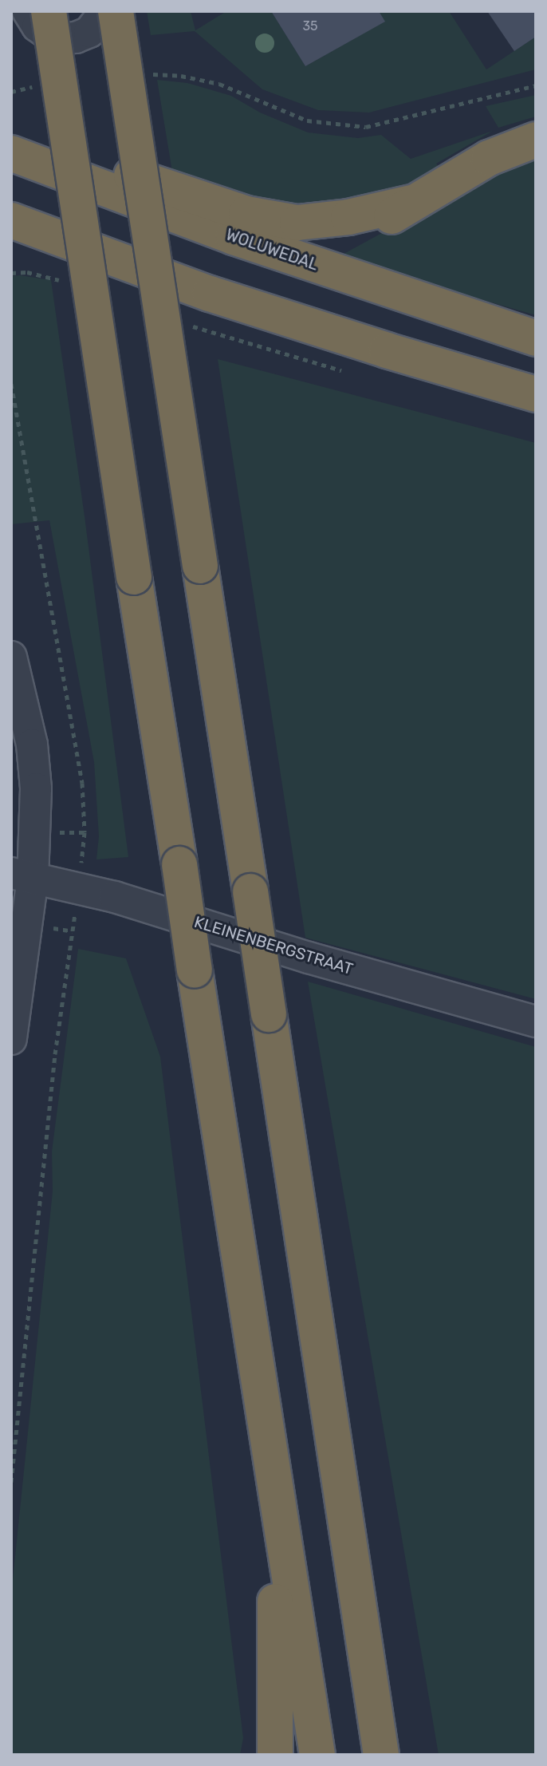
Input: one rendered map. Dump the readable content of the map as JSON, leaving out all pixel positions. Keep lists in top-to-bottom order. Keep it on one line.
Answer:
{"streets":{"highway":["WOLUWEDAL"],"street":["KLEINENBERGSTRAAT"]},"house_numbers":["35"]}
